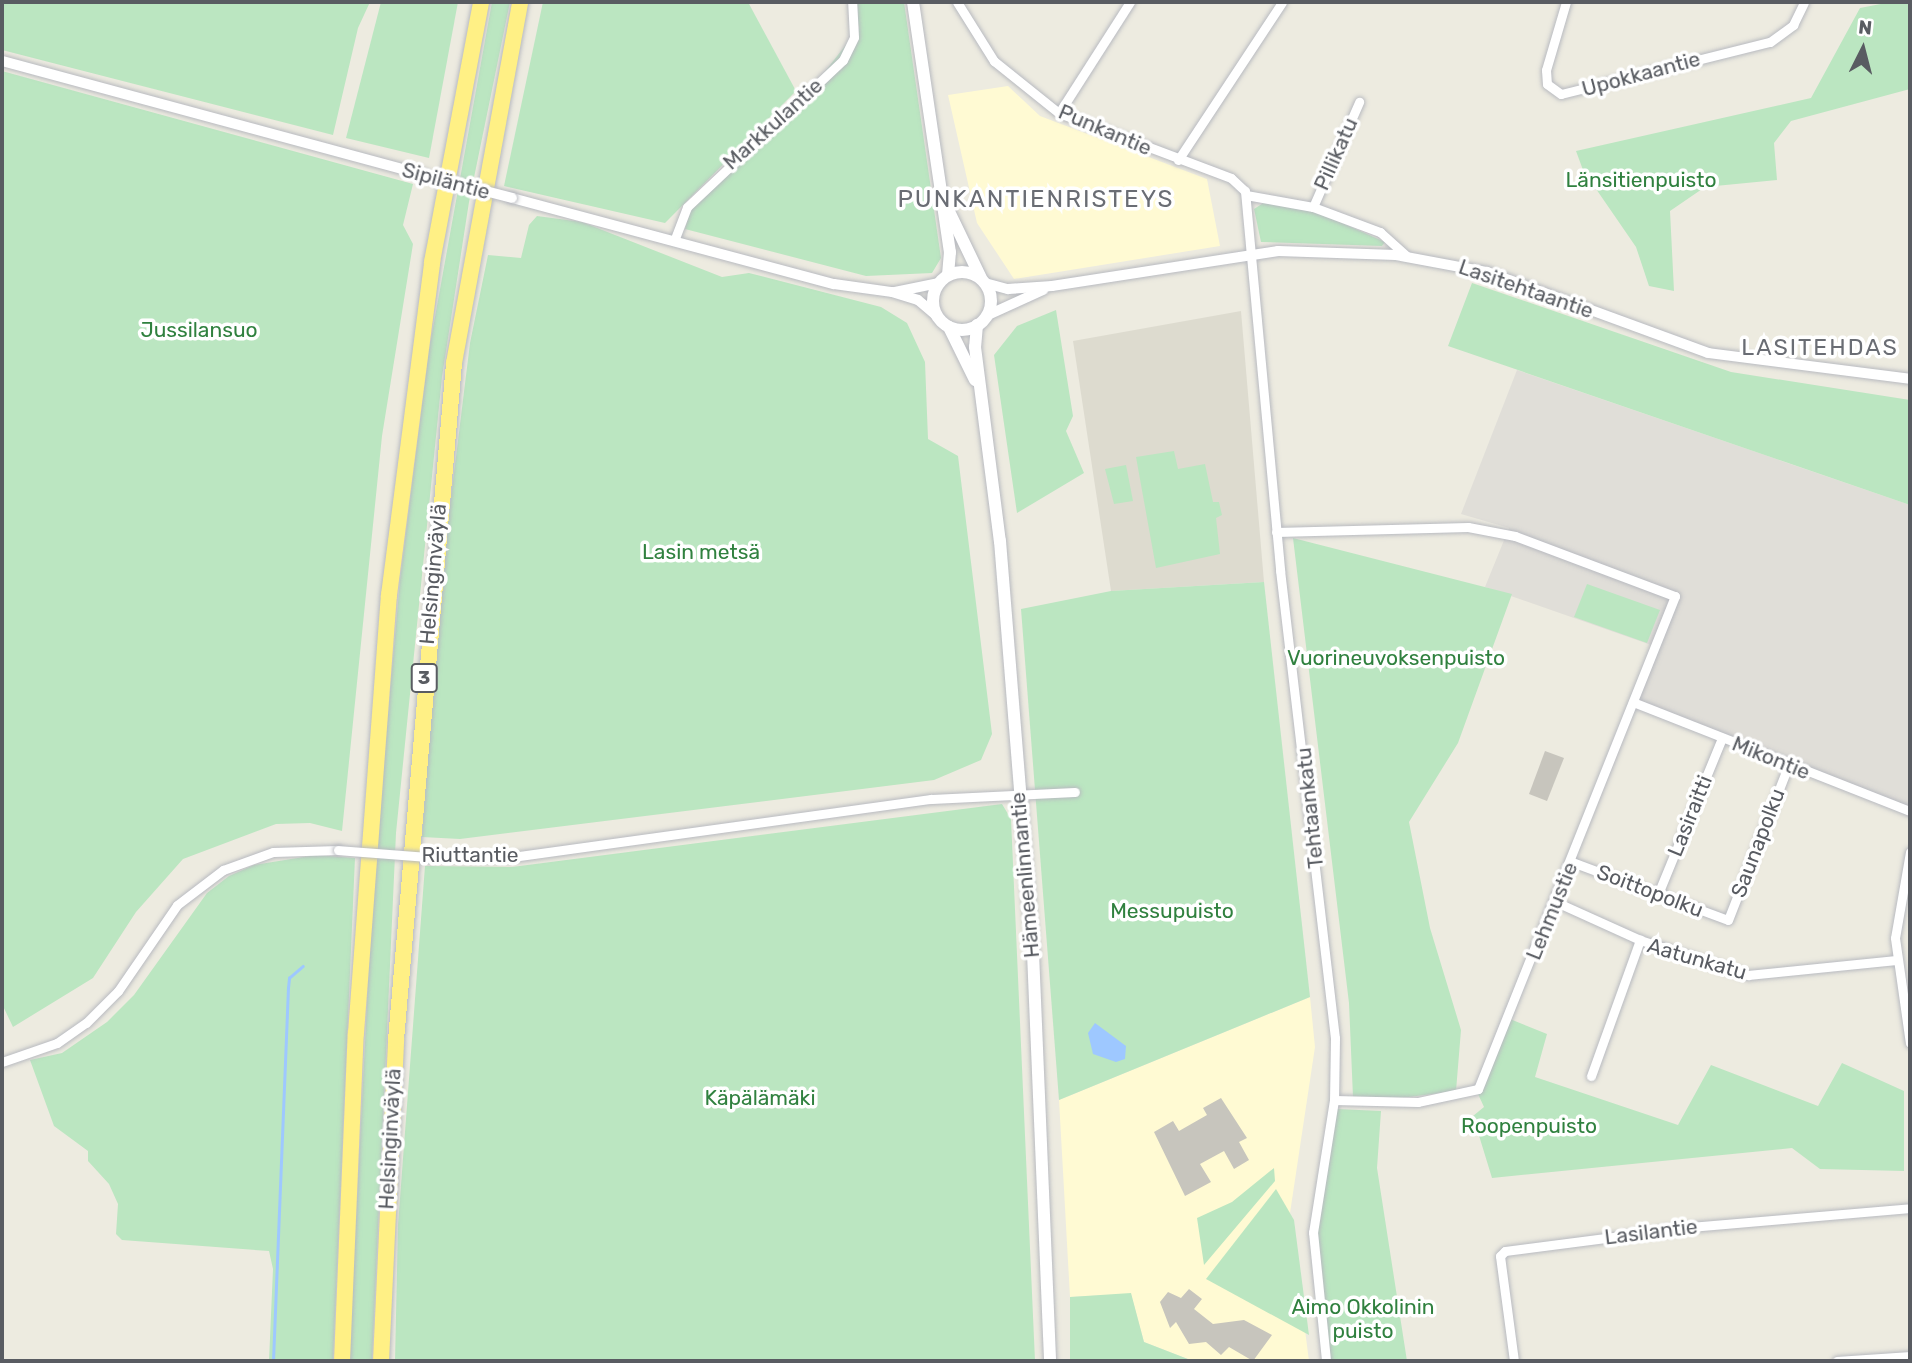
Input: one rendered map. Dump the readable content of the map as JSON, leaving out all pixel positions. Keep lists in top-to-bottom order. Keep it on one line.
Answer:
{"streets":{"highway":["Helsinginväylä","3"],"main road":["Hämeenlinnantie"],"street":["Upokkaantie","Markkulantie","Punkantie","Pillikatu","Sipiläntie","Lasitehtaantie","Mikontie","Tehtaankatu","Lasiraitti","Saunapolku","Riuttantie","Soittopolku","Lehmustie","Aatunkatu","Lasilantie"]},"crossings":[["Markkulantie","Sipiläntie"],["Punkantie","Pillikatu"],["Punkantie","Lasitehtaantie"],["Sipiläntie","Lasitehtaantie"],["Sipiläntie","Hämeenlinnantie"],["Lasitehtaantie","Tehtaankatu"],["Lasitehtaantie","Hämeenlinnantie"],["Mikontie","Lasiraitti"],["Mikontie","Saunapolku"],["Mikontie","Lehmustie"],["Tehtaankatu","Lehmustie"],["Lasiraitti","Soittopolku"],["Saunapolku","Soittopolku"],["Riuttantie","Hämeenlinnantie"],["Soittopolku","Lehmustie"]],"districts":["PUNKANTIENRISTEYS","LASITEHDAS"],"parks":["Länsitienpuisto","Jussilansuo","Lasin metsä","Vuorineuvoksenpuisto","Messupuisto","Käpälämäki","Roopenpuisto","Aimo Okkolinin puisto"],"north":"top"}
